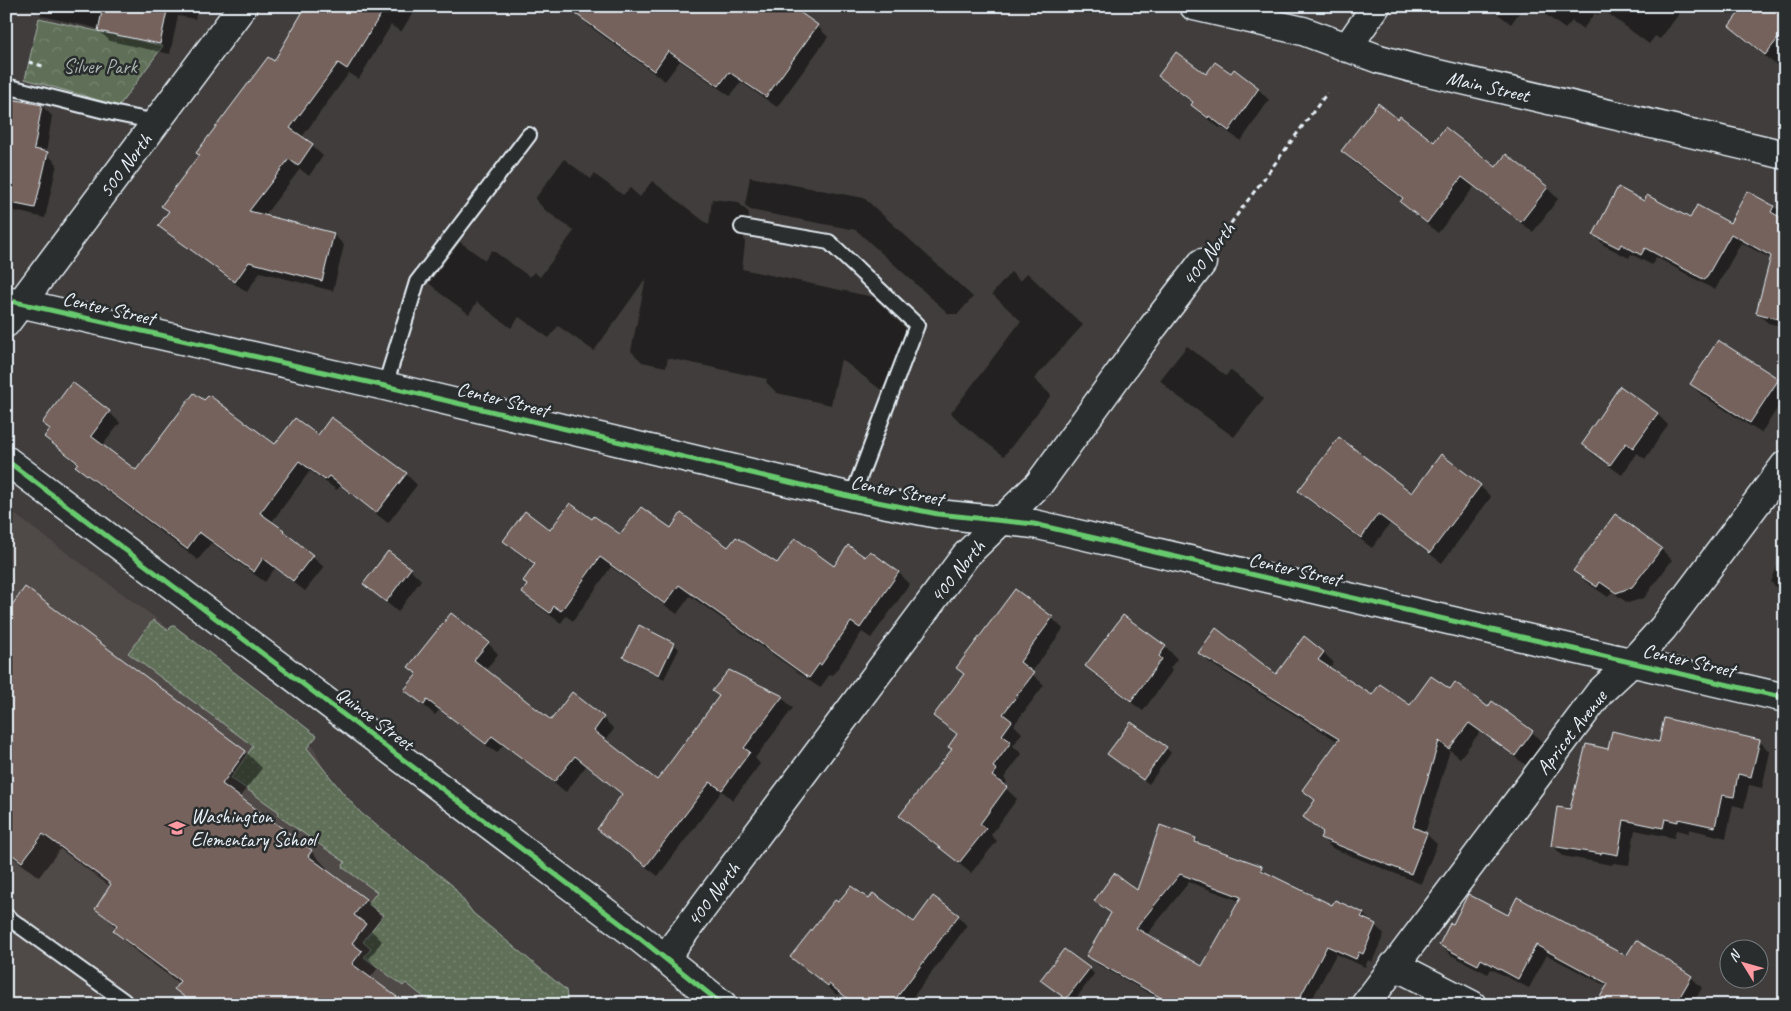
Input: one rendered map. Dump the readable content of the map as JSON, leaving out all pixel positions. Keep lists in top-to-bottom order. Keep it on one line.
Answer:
{"streets":{"street":["Main Street","500 North","400 North","Center Street","Quince Street","Apricot Avenue"]},"crossings":[["500 North","Center Street"],["400 North","Center Street"],["400 North","Quince Street"],["Center Street","Apricot Avenue"]],"parks":["Silver Park"],"places":{"school or university":["Washington Elementary School"]},"north":"top left"}
